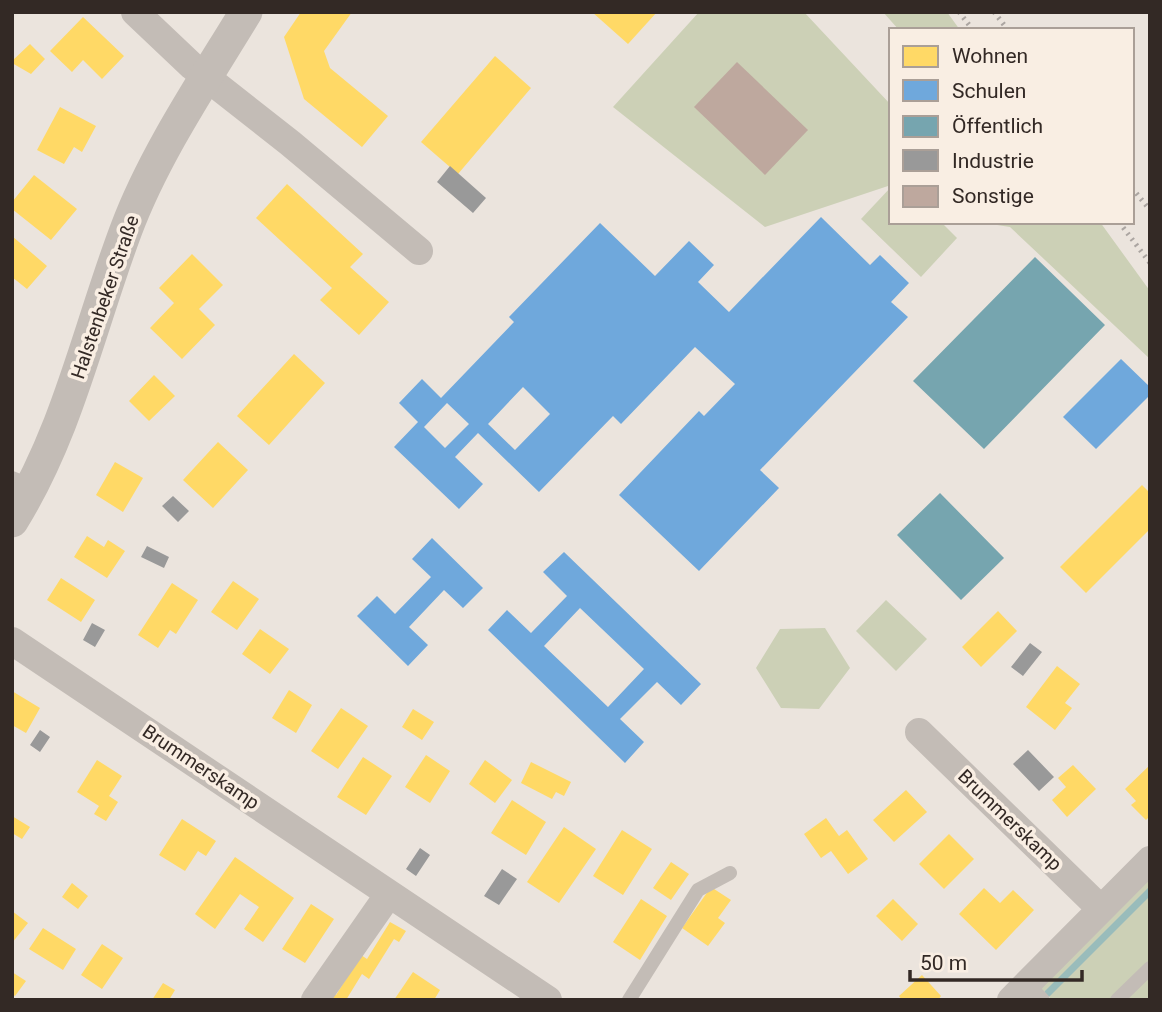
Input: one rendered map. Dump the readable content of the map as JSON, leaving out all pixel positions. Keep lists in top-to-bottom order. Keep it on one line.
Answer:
{"streets":{"street":["Halstenbeker Straße","Brummerskamp"]},"legend":["Wohnen","Schulen","Öffentlich","Industrie","Sonstige"],"scale_bar":"50 m"}
